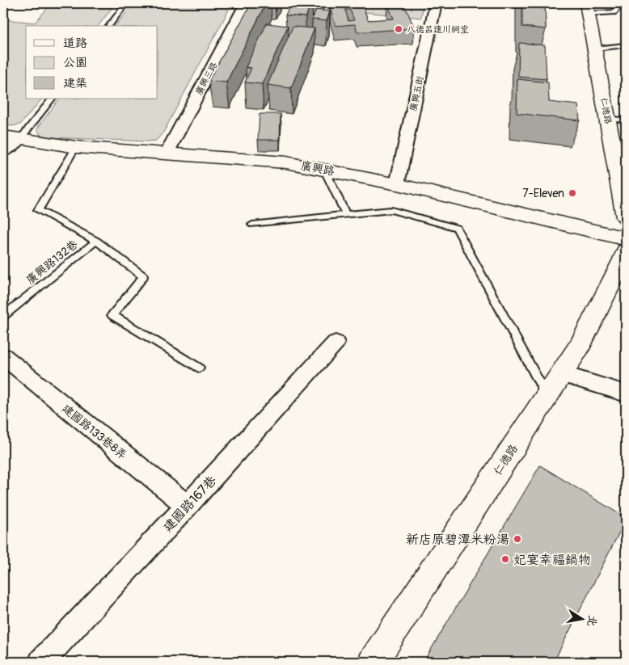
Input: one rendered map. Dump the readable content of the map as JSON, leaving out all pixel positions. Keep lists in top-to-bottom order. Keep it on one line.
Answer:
{"streets":{"street":["廣興三路","廣興五街","仁德路","廣興路","建國路133巷8弄","建國路167巷"],"lane":["廣興路132巷"]},"crossings":[["廣興三路","廣興路"],["廣興五街","廣興路"],["建國路133巷8弄","建國路167巷"]],"places":["八德呂達川祠堂","7-Eleven","新店原碧潭米粉湯","妃宴幸福鍋物"],"legend":["道路","公園","建築"],"north":"right"}
